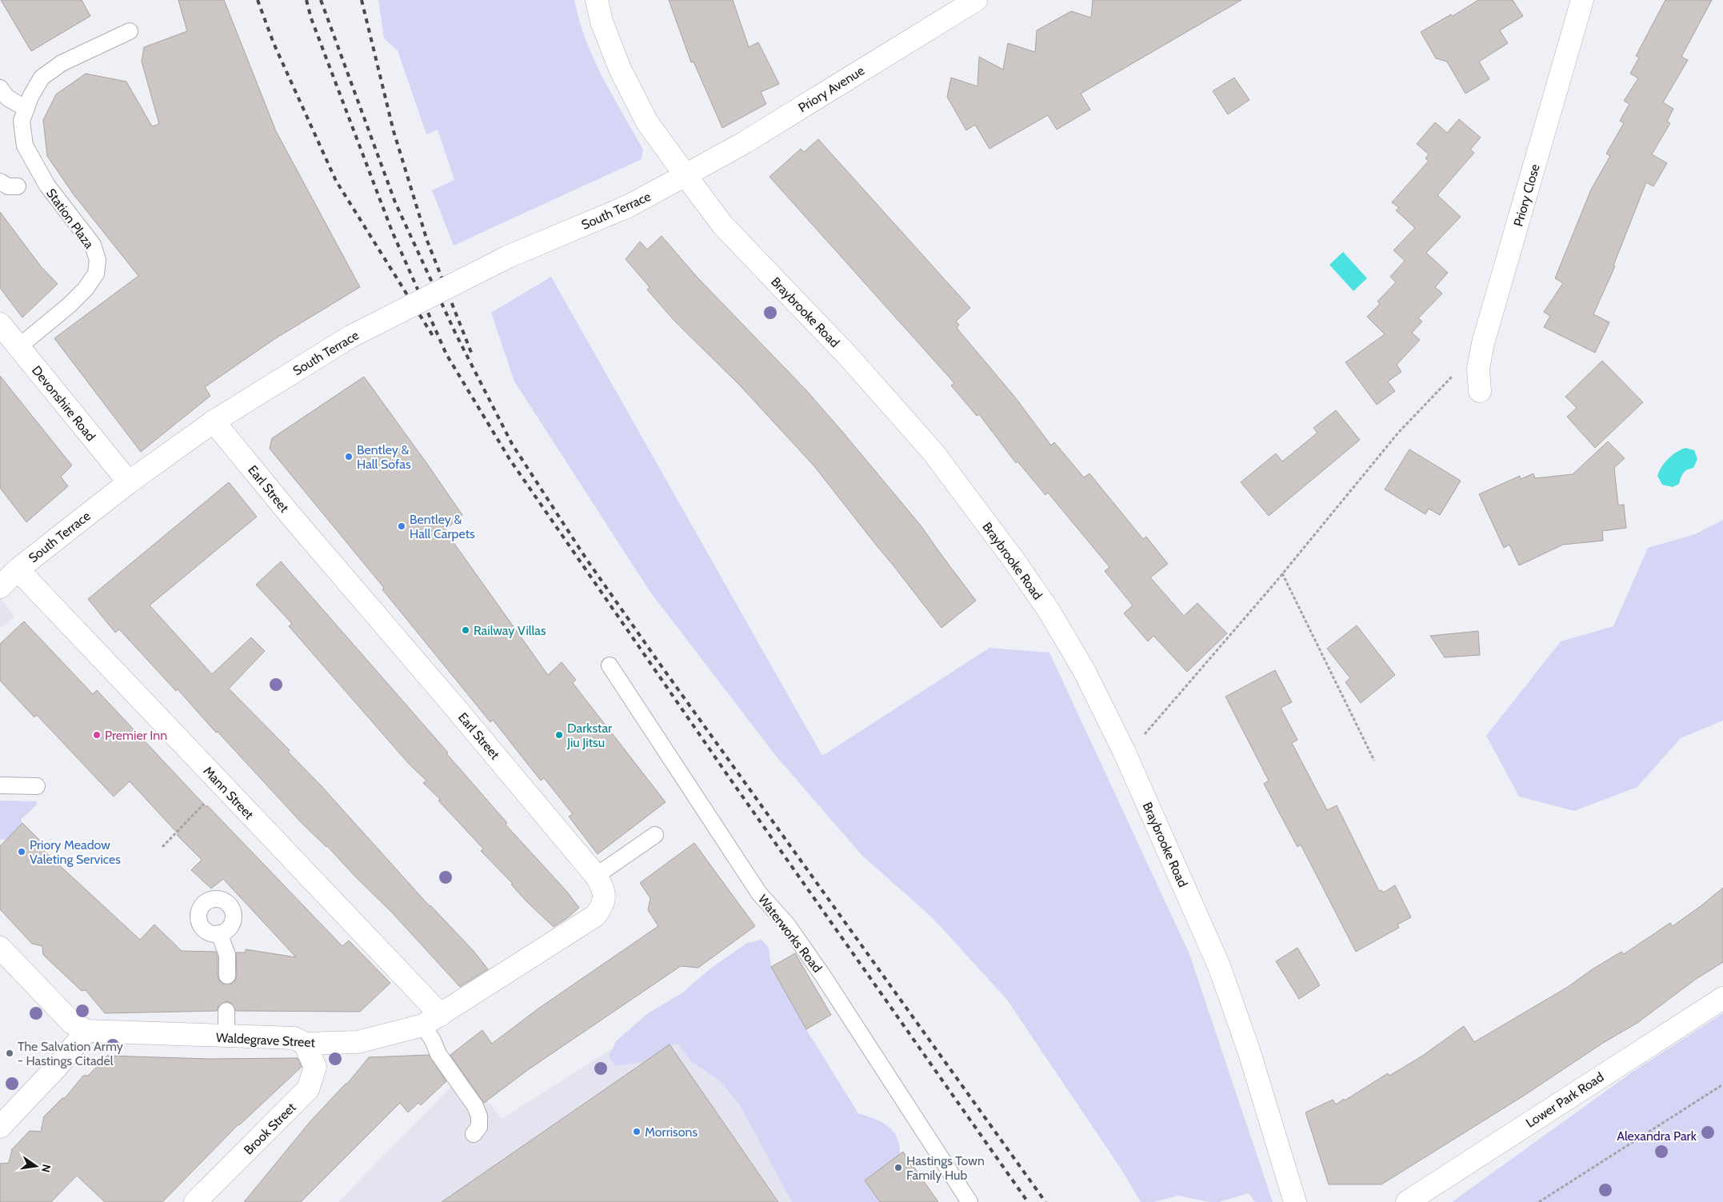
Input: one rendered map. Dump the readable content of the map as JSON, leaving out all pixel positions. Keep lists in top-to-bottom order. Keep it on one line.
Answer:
{"streets":{"street":["Priory Avenue","Priory Close","South Terrace","Braybrooke Road","Devonshire Road","Earl Street","Mann Street","Waldegrave Street","Lower Park Road","Brook Street"],"lane":["Station Plaza","Waterworks Road"]},"crossings":[["Priory Avenue","South Terrace"],["Priory Avenue","Braybrooke Road"],["South Terrace","Braybrooke Road"],["South Terrace","Devonshire Road"],["South Terrace","Earl Street"],["South Terrace","Mann Street"],["Station Plaza","Devonshire Road"],["Earl Street","Mann Street"],["Earl Street","Waldegrave Street"],["Mann Street","Waldegrave Street"],["Waldegrave Street","Brook Street"]],"parks":["Alexandra Park"],"places":["Bentley & Hall Sofas","Bentley & Hall Carpets","Railway Villas","Premier Inn","Darkstar Jiu Jitsu","Priory Meadow Valeting Services","The Salvation Army - Hastings Citadel","Morrisons","Hastings Town Family Hub"],"north":"right"}
